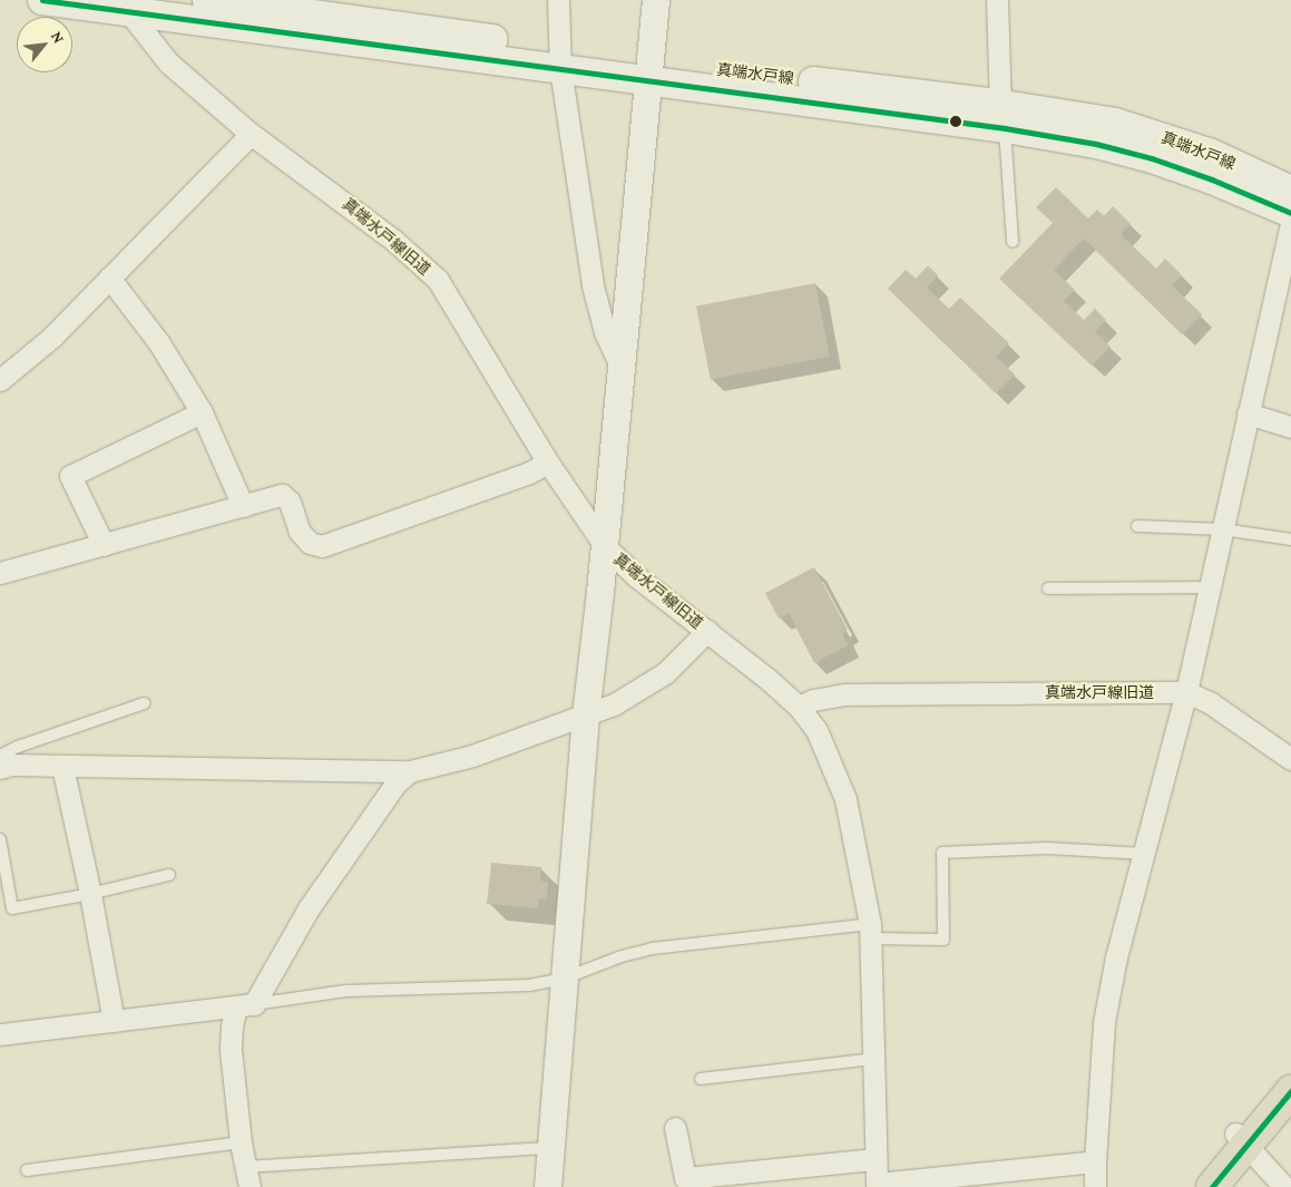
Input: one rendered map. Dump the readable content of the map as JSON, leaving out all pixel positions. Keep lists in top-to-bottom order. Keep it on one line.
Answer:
{"streets":{"main road":["真端水戸線"],"street":["真端水戸線旧道"]},"crossings":[["真端水戸線","真端水戸線旧道"]],"north":"top right"}
